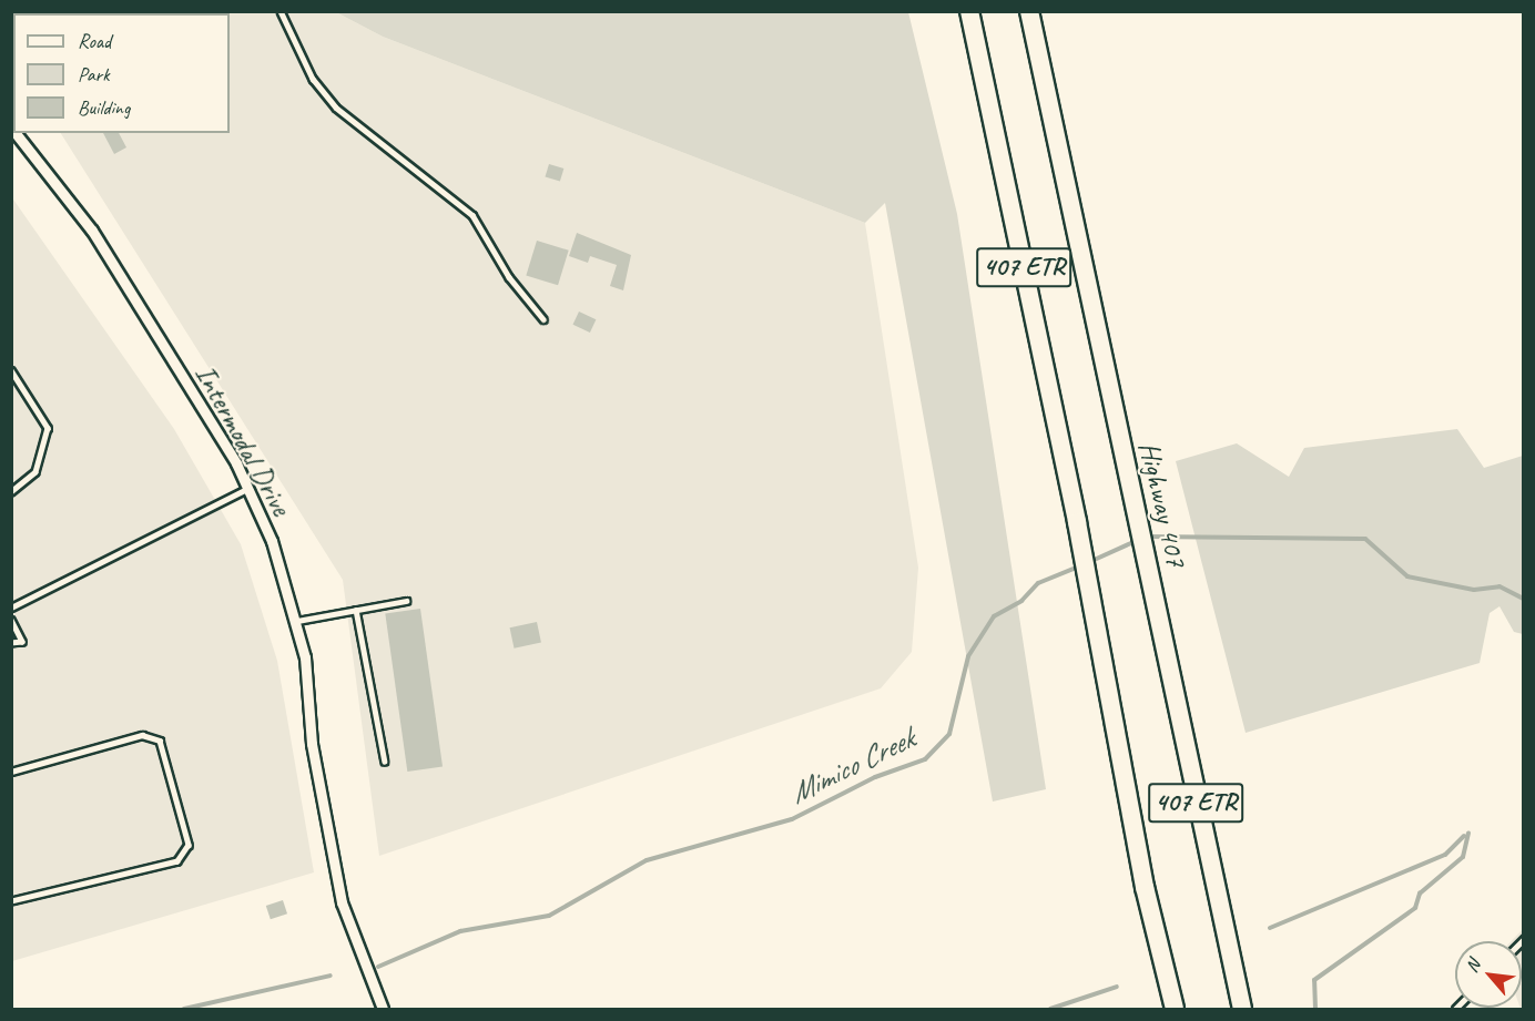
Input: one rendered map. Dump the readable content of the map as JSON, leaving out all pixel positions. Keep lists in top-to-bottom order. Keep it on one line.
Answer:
{"streets":{"highway":["407 ETR","Highway 407"],"street":["Intermodal Drive"]},"water":["Mimico Creek"],"legend":["Road","Park","Building"],"north":"top left"}
